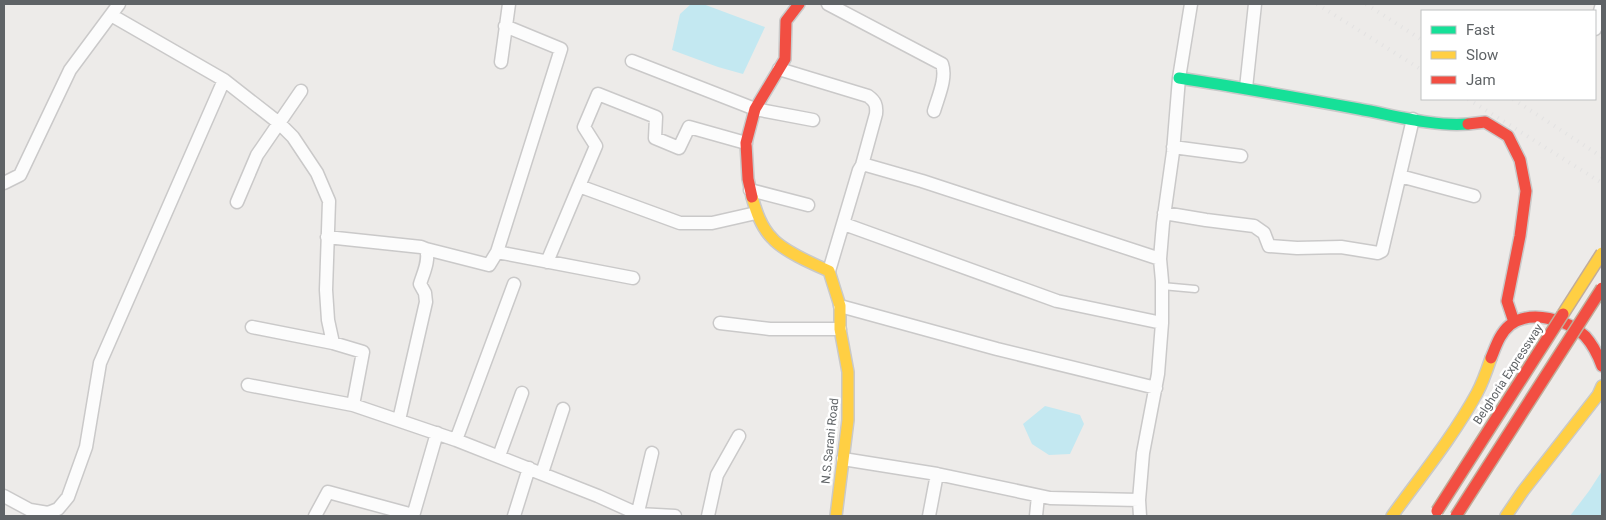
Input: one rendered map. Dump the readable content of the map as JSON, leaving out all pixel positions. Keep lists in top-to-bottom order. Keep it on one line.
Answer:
{"streets":{"main road":["Belghoria Expressway","N.S.Sarani Road"]},"legend":["Fast","Slow","Jam"]}
